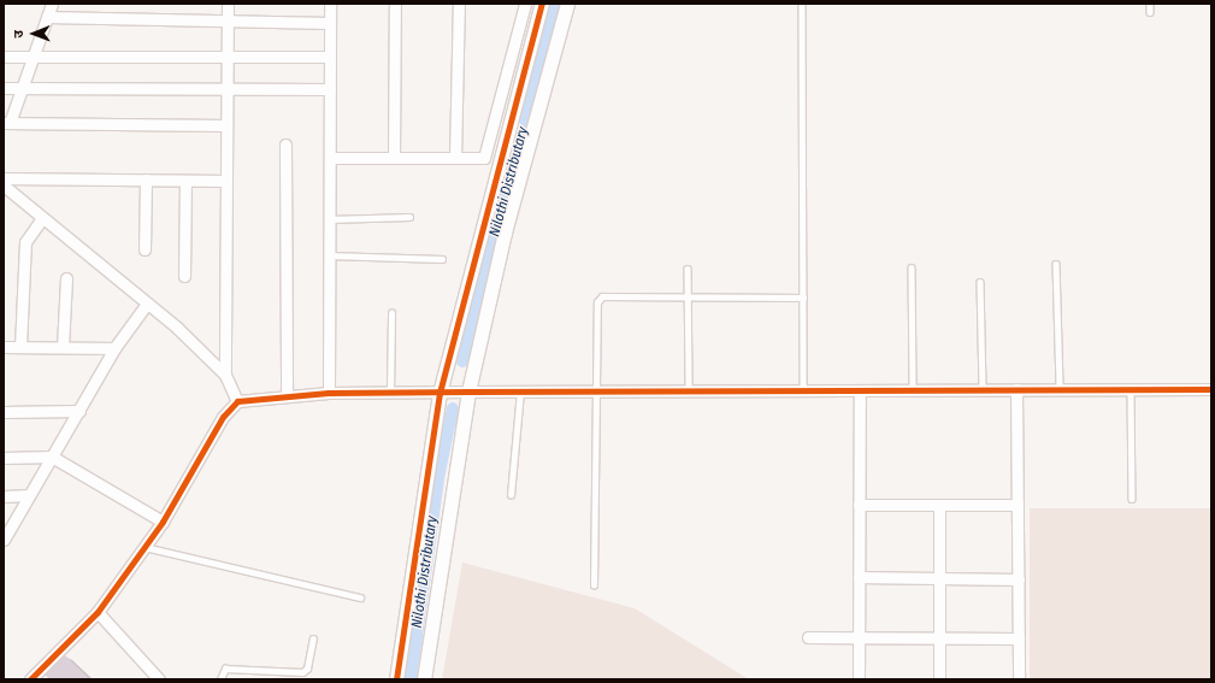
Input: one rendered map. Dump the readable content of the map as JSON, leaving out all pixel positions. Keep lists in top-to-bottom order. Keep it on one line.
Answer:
{"water":["Nilothi Distributary"],"north":"left"}
